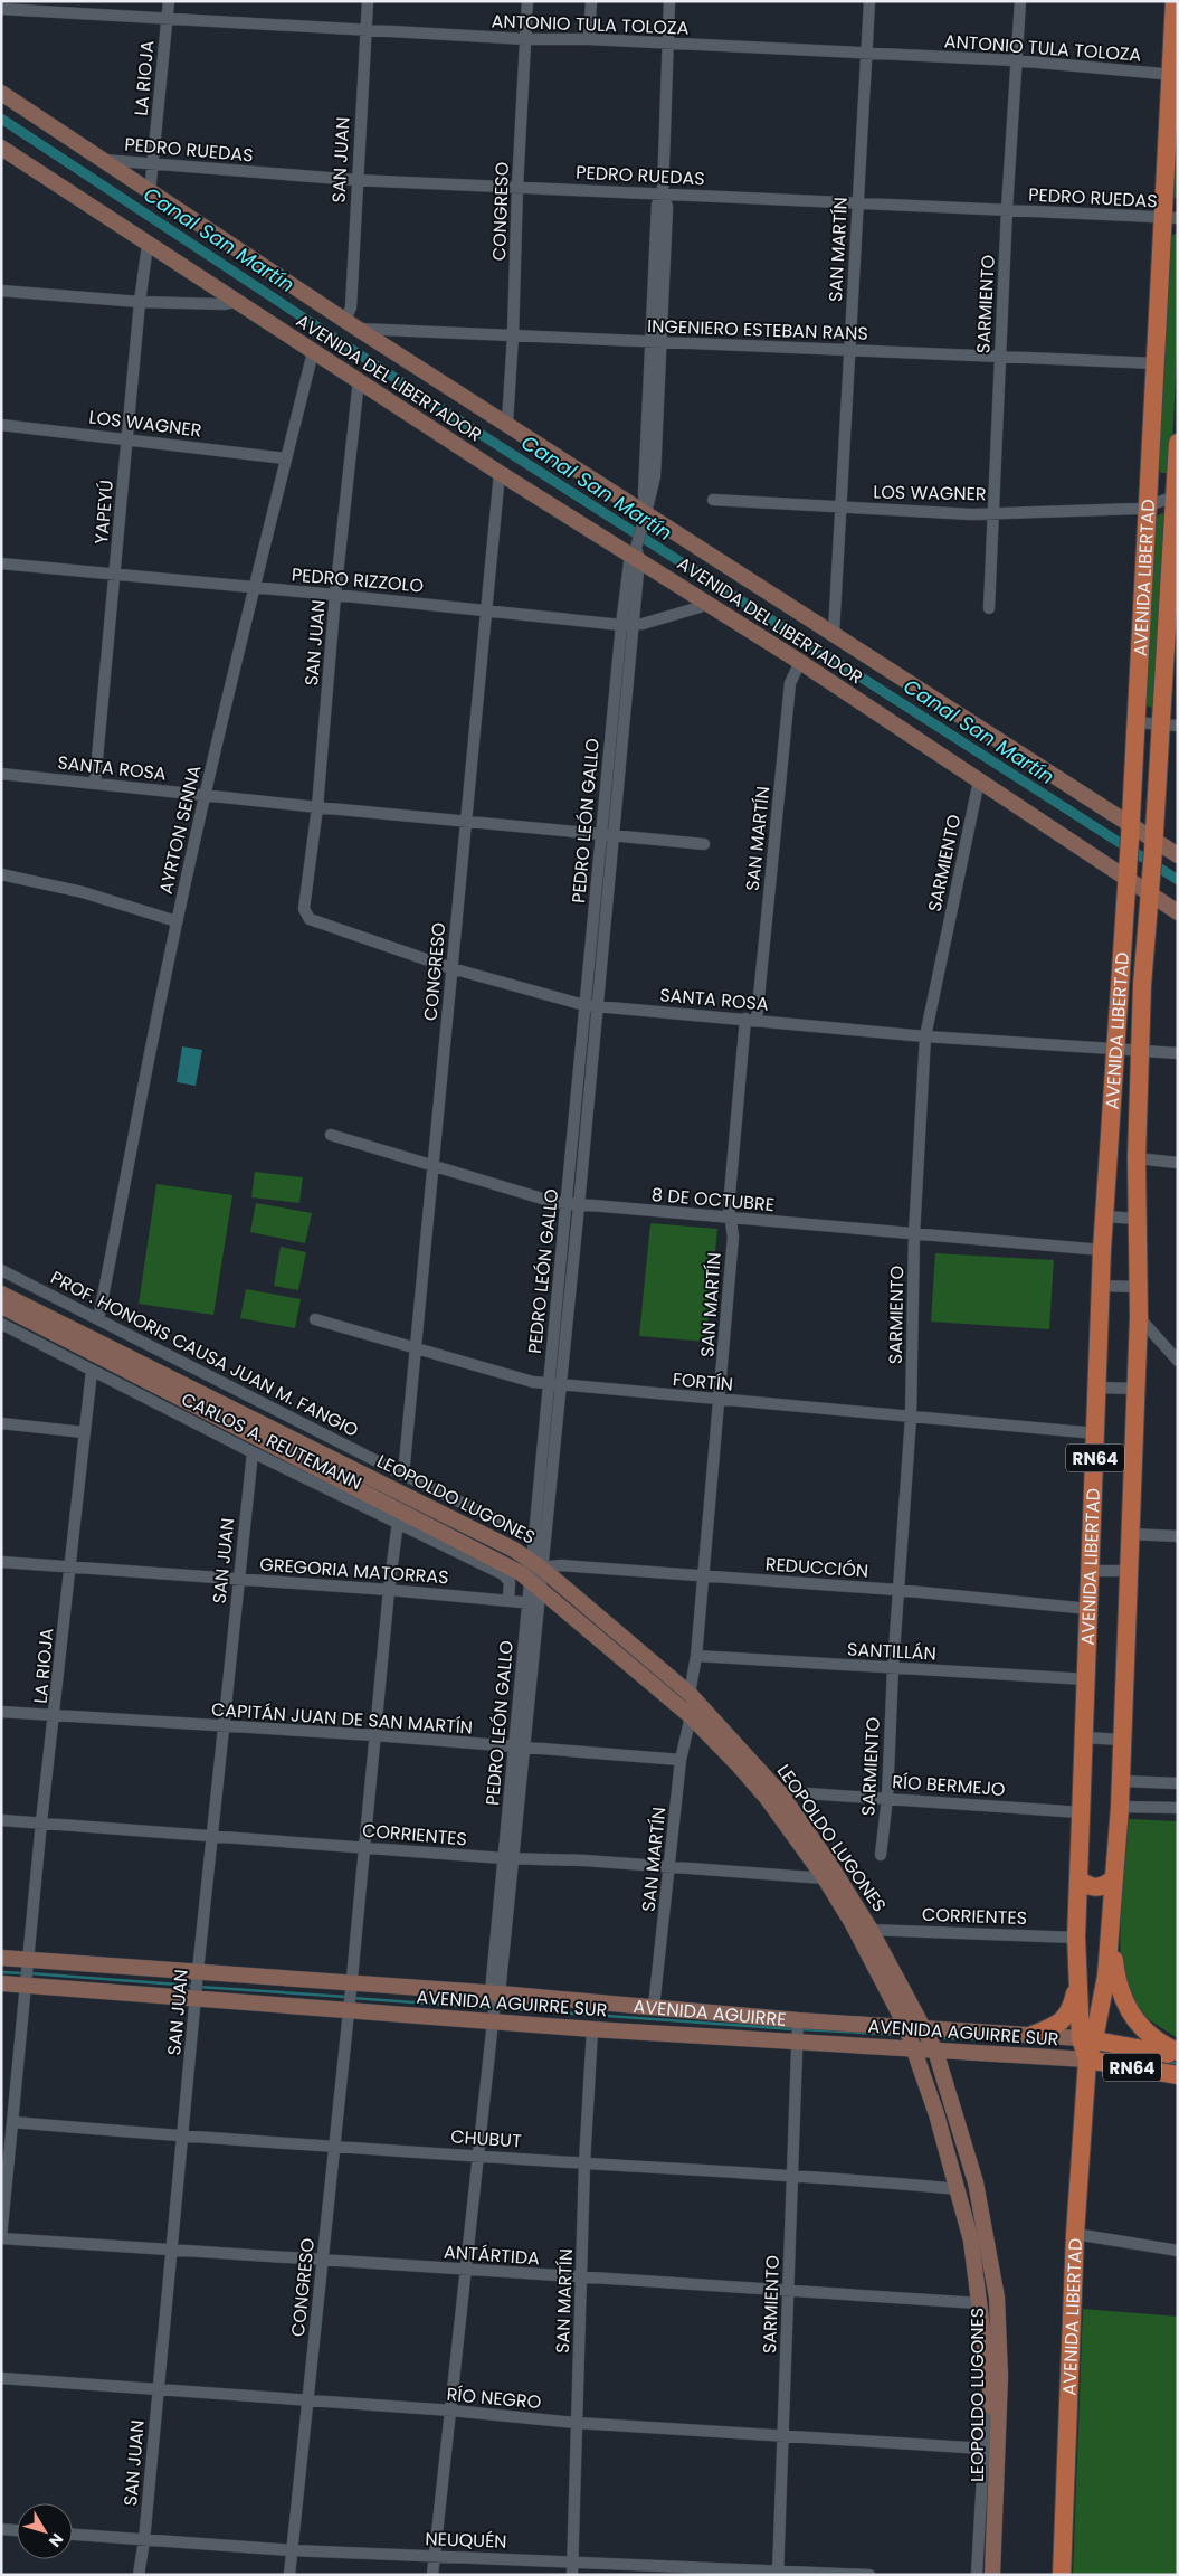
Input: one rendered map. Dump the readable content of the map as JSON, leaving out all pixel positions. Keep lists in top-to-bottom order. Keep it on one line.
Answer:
{"streets":{"main road":["AVENIDA DEL LIBERTADOR","AVENIDA LIBERTAD","RN64","LEOPOLDO LUGONES","AVENIDA AGUIRRE SUR","AVENIDA AGUIRRE"],"street":["ANTONIO TULA TOLOZA","LA RIOJA","PEDRO RUEDAS","SAN JUAN","CONGRESO","SAN MARTÍN","SARMIENTO","INGENIERO ESTEBAN RANS","LOS WAGNER","YAPEYÚ","PEDRO RIZZOLO","SANTA ROSA","PEDRO LEÓN GALLO","AYRTON SENNA","8 DE OCTUBRE","PROF. HONORIS CAUSA JUAN M. FANGIO","FORTÍN","CARLOS A. REUTEMANN","REDUCCIÓN","GREGORIA MATORRAS","SANTILLÁN","CAPITÁN JUAN DE SAN MARTÍN","RÍO BERMEJO","CORRIENTES","CHUBUT","ANTÁRTIDA","RÍO NEGRO","NEUQUÉN"]},"crossings":[["ANTONIO TULA TOLOZA","LA RIOJA"],["ANTONIO TULA TOLOZA","SAN JUAN"],["ANTONIO TULA TOLOZA","CONGRESO"],["ANTONIO TULA TOLOZA","SAN MARTÍN"],["ANTONIO TULA TOLOZA","SARMIENTO"],["ANTONIO TULA TOLOZA","AVENIDA LIBERTAD"],["ANTONIO TULA TOLOZA","PEDRO LEÓN GALLO"],["LA RIOJA","PEDRO RUEDAS"],["LA RIOJA","AVENIDA DEL LIBERTADOR"],["LA RIOJA","CARLOS A. REUTEMANN"],["LA RIOJA","GREGORIA MATORRAS"],["LA RIOJA","CAPITÁN JUAN DE SAN MARTÍN"],["LA RIOJA","CORRIENTES"],["LA RIOJA","AVENIDA AGUIRRE SUR"],["PEDRO RUEDAS","SAN JUAN"],["PEDRO RUEDAS","CONGRESO"],["PEDRO RUEDAS","SAN MARTÍN"],["PEDRO RUEDAS","SARMIENTO"],["PEDRO RUEDAS","AVENIDA DEL LIBERTADOR"],["PEDRO RUEDAS","AVENIDA LIBERTAD"],["PEDRO RUEDAS","PEDRO LEÓN GALLO"],["SAN JUAN","INGENIERO ESTEBAN RANS"],["SAN JUAN","AVENIDA DEL LIBERTADOR"],["SAN JUAN","PEDRO RIZZOLO"],["SAN JUAN","SANTA ROSA"],["SAN JUAN","CARLOS A. REUTEMANN"],["SAN JUAN","GREGORIA MATORRAS"],["SAN JUAN","CAPITÁN JUAN DE SAN MARTÍN"],["SAN JUAN","CORRIENTES"],["SAN JUAN","AVENIDA AGUIRRE SUR"],["SAN JUAN","CHUBUT"],["SAN JUAN","ANTÁRTIDA"],["SAN JUAN","RÍO NEGRO"],["SAN JUAN","NEUQUÉN"],["CONGRESO","INGENIERO ESTEBAN RANS"],["CONGRESO","AVENIDA DEL LIBERTADOR"],["CONGRESO","PEDRO RIZZOLO"],["CONGRESO","SANTA ROSA"],["CONGRESO","8 DE OCTUBRE"],["CONGRESO","PROF. HONORIS CAUSA JUAN M. FANGIO"],["CONGRESO","FORTÍN"],["CONGRESO","AVENIDA AGUIRRE SUR"],["CONGRESO","CHUBUT"],["CONGRESO","ANTÁRTIDA"],["CONGRESO","RÍO NEGRO"],["CONGRESO","NEUQUÉN"],["SAN MARTÍN","INGENIERO ESTEBAN RANS"],["SAN MARTÍN","AVENIDA DEL LIBERTADOR"],["SAN MARTÍN","LOS WAGNER"],["SAN MARTÍN","SANTA ROSA"],["SAN MARTÍN","8 DE OCTUBRE"],["SAN MARTÍN","FORTÍN"],["SAN MARTÍN","LEOPOLDO LUGONES"],["SAN MARTÍN","REDUCCIÓN"],["SAN MARTÍN","SANTILLÁN"],["SAN MARTÍN","CAPITÁN JUAN DE SAN MARTÍN"],["SAN MARTÍN","CORRIENTES"],["SAN MARTÍN","AVENIDA AGUIRRE SUR"],["SAN MARTÍN","AVENIDA AGUIRRE"],["SAN MARTÍN","CHUBUT"],["SAN MARTÍN","ANTÁRTIDA"],["SAN MARTÍN","RÍO NEGRO"],["SAN MARTÍN","NEUQUÉN"],["SARMIENTO","INGENIERO ESTEBAN RANS"],["SARMIENTO","AVENIDA DEL LIBERTADOR"],["SARMIENTO","LOS WAGNER"],["SARMIENTO","SANTA ROSA"],["SARMIENTO","8 DE OCTUBRE"],["SARMIENTO","FORTÍN"],["SARMIENTO","REDUCCIÓN"],["SARMIENTO","SANTILLÁN"],["SARMIENTO","RÍO BERMEJO"],["SARMIENTO","AVENIDA AGUIRRE SUR"],["SARMIENTO","AVENIDA AGUIRRE"],["SARMIENTO","CHUBUT"],["SARMIENTO","ANTÁRTIDA"],["SARMIENTO","RÍO NEGRO"],["SARMIENTO","NEUQUÉN"],["INGENIERO ESTEBAN RANS","AVENIDA DEL LIBERTADOR"],["INGENIERO ESTEBAN RANS","AVENIDA LIBERTAD"],["INGENIERO ESTEBAN RANS","PEDRO LEÓN GALLO"],["AVENIDA DEL LIBERTADOR","YAPEYÚ"],["AVENIDA DEL LIBERTADOR","AVENIDA LIBERTAD"],["AVENIDA DEL LIBERTADOR","PEDRO RIZZOLO"],["AVENIDA DEL LIBERTADOR","PEDRO LEÓN GALLO"],["AVENIDA DEL LIBERTADOR","AYRTON SENNA"],["LOS WAGNER","YAPEYÚ"],["LOS WAGNER","AVENIDA LIBERTAD"],["LOS WAGNER","AYRTON SENNA"],["YAPEYÚ","PEDRO RIZZOLO"],["YAPEYÚ","SANTA ROSA"],["AVENIDA LIBERTAD","SANTA ROSA"],["AVENIDA LIBERTAD","8 DE OCTUBRE"],["AVENIDA LIBERTAD","FORTÍN"],["AVENIDA LIBERTAD","RN64"],["AVENIDA LIBERTAD","REDUCCIÓN"],["AVENIDA LIBERTAD","SANTILLÁN"],["AVENIDA LIBERTAD","RÍO BERMEJO"],["AVENIDA LIBERTAD","CORRIENTES"],["AVENIDA LIBERTAD","AVENIDA AGUIRRE SUR"],["PEDRO RIZZOLO","PEDRO LEÓN GALLO"],["PEDRO RIZZOLO","AYRTON SENNA"],["SANTA ROSA","PEDRO LEÓN GALLO"],["SANTA ROSA","AYRTON SENNA"],["PEDRO LEÓN GALLO","8 DE OCTUBRE"],["PEDRO LEÓN GALLO","PROF. HONORIS CAUSA JUAN M. FANGIO"],["PEDRO LEÓN GALLO","FORTÍN"],["PEDRO LEÓN GALLO","LEOPOLDO LUGONES"],["PEDRO LEÓN GALLO","REDUCCIÓN"],["PEDRO LEÓN GALLO","GREGORIA MATORRAS"],["PEDRO LEÓN GALLO","CAPITÁN JUAN DE SAN MARTÍN"],["PEDRO LEÓN GALLO","CORRIENTES"],["PEDRO LEÓN GALLO","AVENIDA AGUIRRE SUR"],["PEDRO LEÓN GALLO","AVENIDA AGUIRRE"],["PEDRO LEÓN GALLO","CHUBUT"],["PEDRO LEÓN GALLO","ANTÁRTIDA"],["PEDRO LEÓN GALLO","RÍO NEGRO"],["PEDRO LEÓN GALLO","NEUQUÉN"],["AYRTON SENNA","PROF. HONORIS CAUSA JUAN M. FANGIO"],["CARLOS A. REUTEMANN","GREGORIA MATORRAS"],["RN64","AVENIDA AGUIRRE SUR"],["LEOPOLDO LUGONES","REDUCCIÓN"],["LEOPOLDO LUGONES","RÍO BERMEJO"],["LEOPOLDO LUGONES","CORRIENTES"],["LEOPOLDO LUGONES","AVENIDA AGUIRRE SUR"],["LEOPOLDO LUGONES","AVENIDA AGUIRRE"],["LEOPOLDO LUGONES","CHUBUT"],["LEOPOLDO LUGONES","ANTÁRTIDA"],["AVENIDA AGUIRRE SUR","AVENIDA AGUIRRE"]],"water":["Canal San Martín"],"north":"bottom right"}
